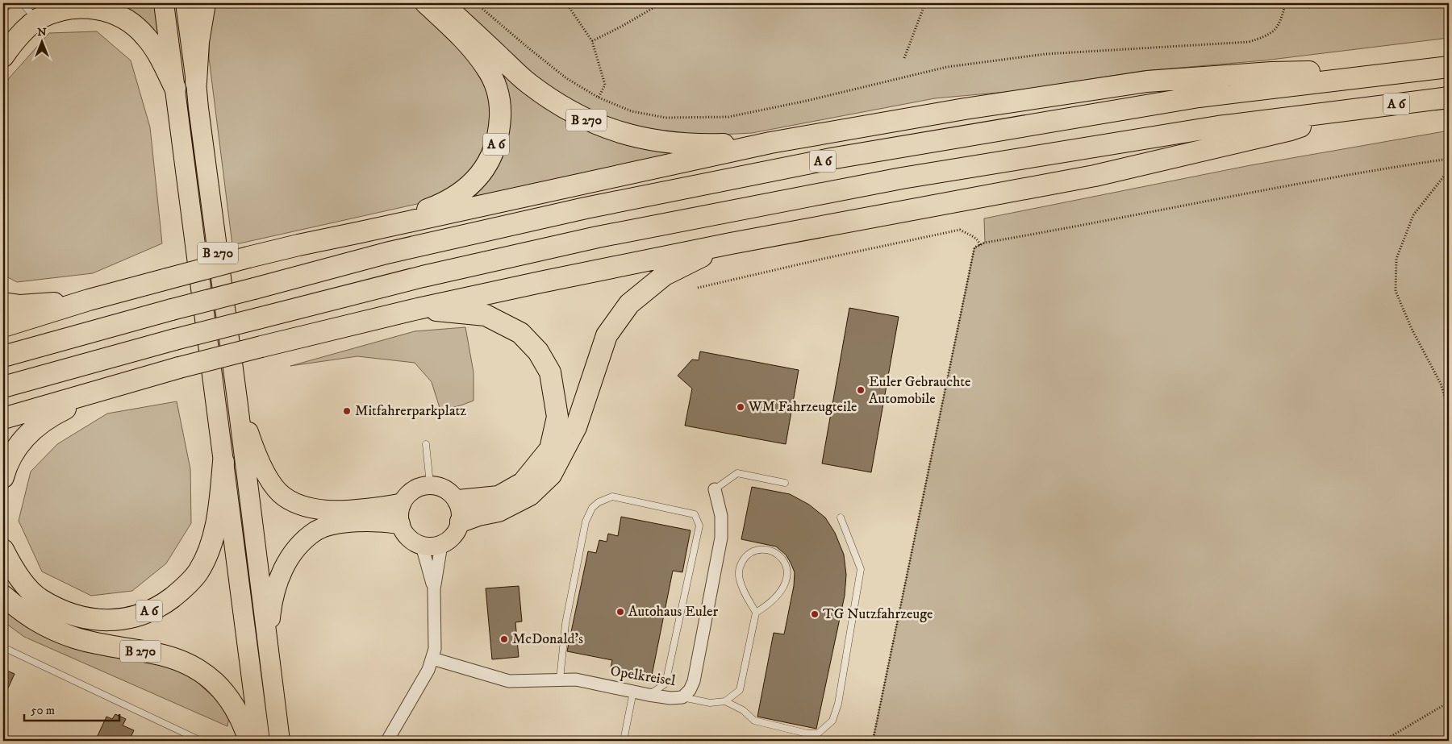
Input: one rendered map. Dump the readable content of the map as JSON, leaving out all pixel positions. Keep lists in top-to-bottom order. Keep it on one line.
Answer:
{"streets":{"highway":["A 6","B 270"],"street":["Opelkreisel"]},"crossings":[["A 6","B 270"]],"places":["Euler Gebrauchte Automobile","WM Fahrzeugteile","Mitfahrerparkplatz","Autohaus Euler","TG Nutzfahrzeuge","McDonald's"],"scale_bar":"50 m","north":"top"}
